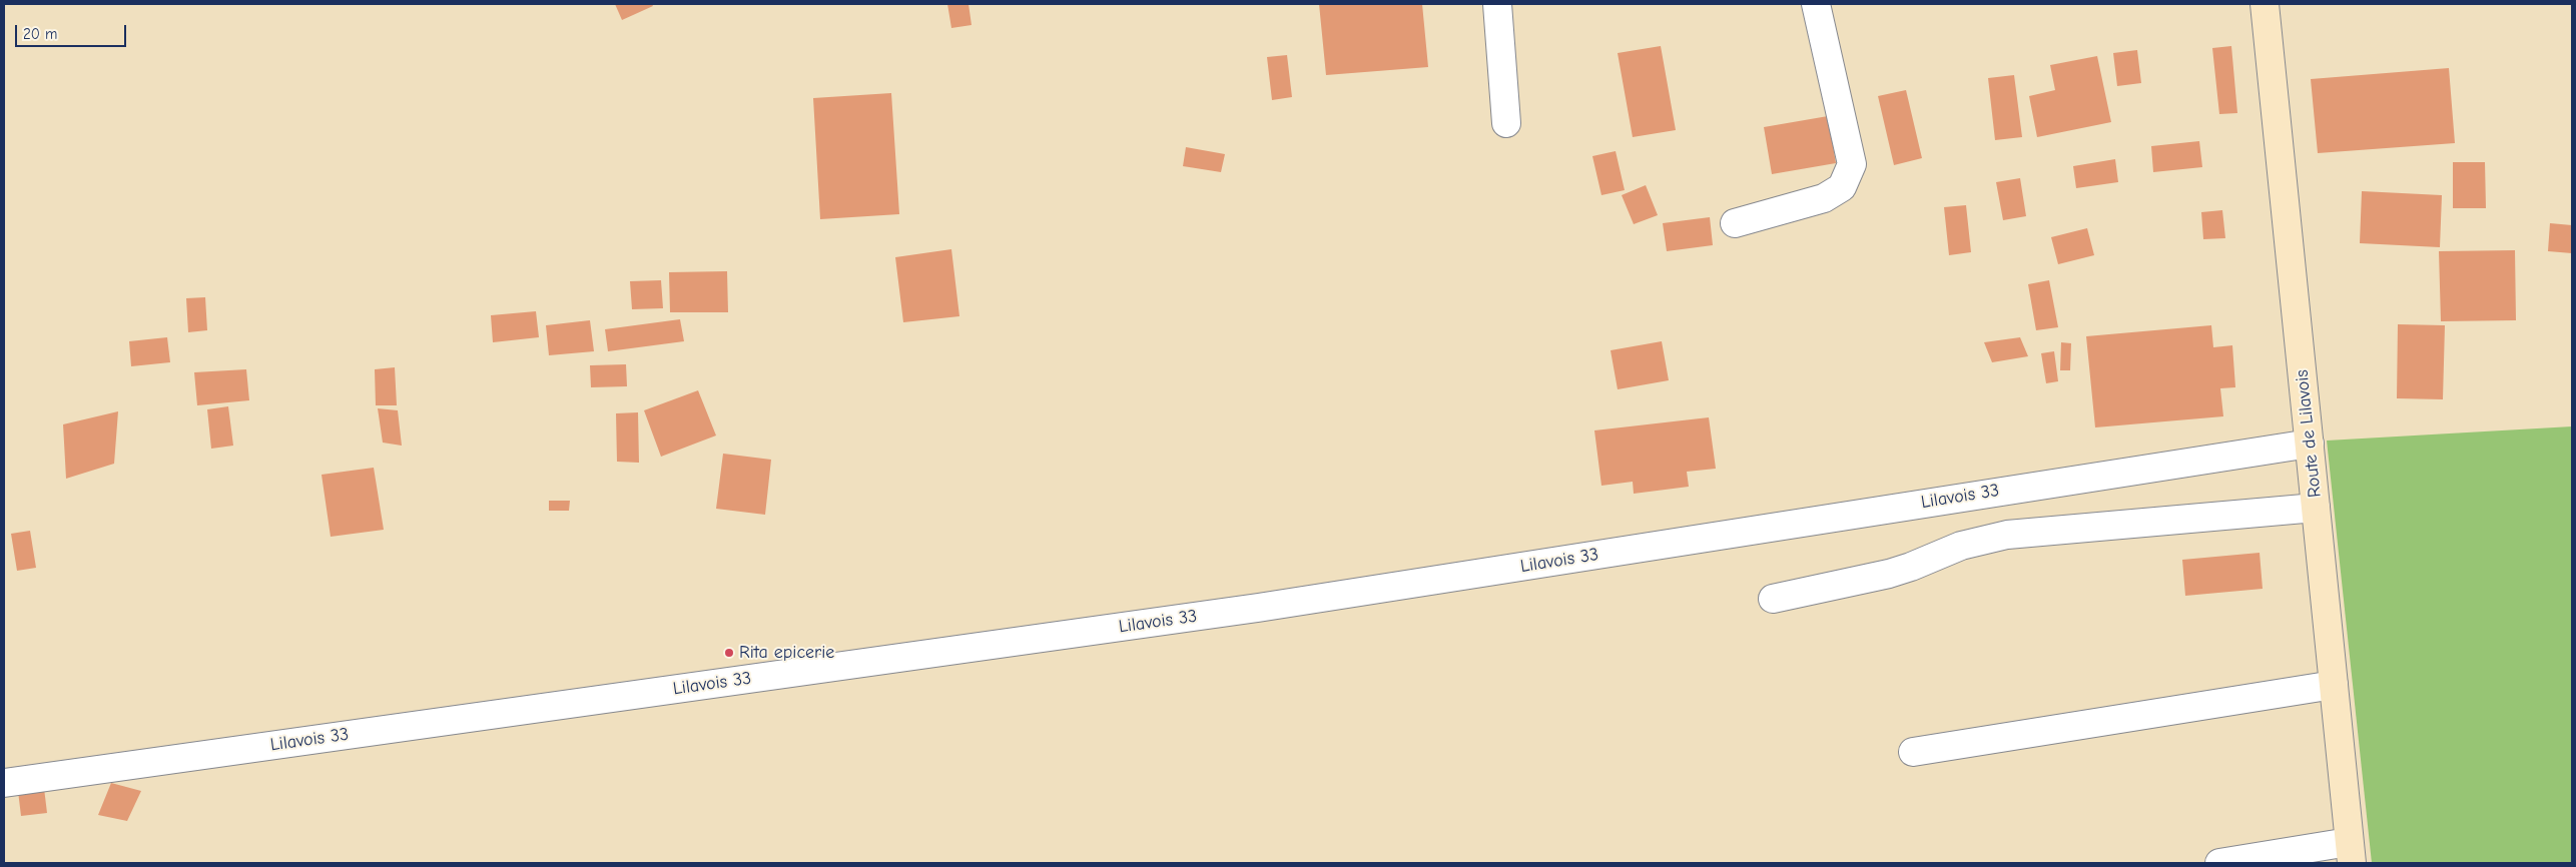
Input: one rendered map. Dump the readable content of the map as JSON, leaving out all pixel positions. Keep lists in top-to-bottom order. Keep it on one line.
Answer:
{"streets":{"main road":["Route de Lilavois"],"street":["Lilavois 33"]},"crossings":[["Route de Lilavois","Lilavois 33"]],"places":["Rita epicerie"],"scale_bar":"20 m"}
